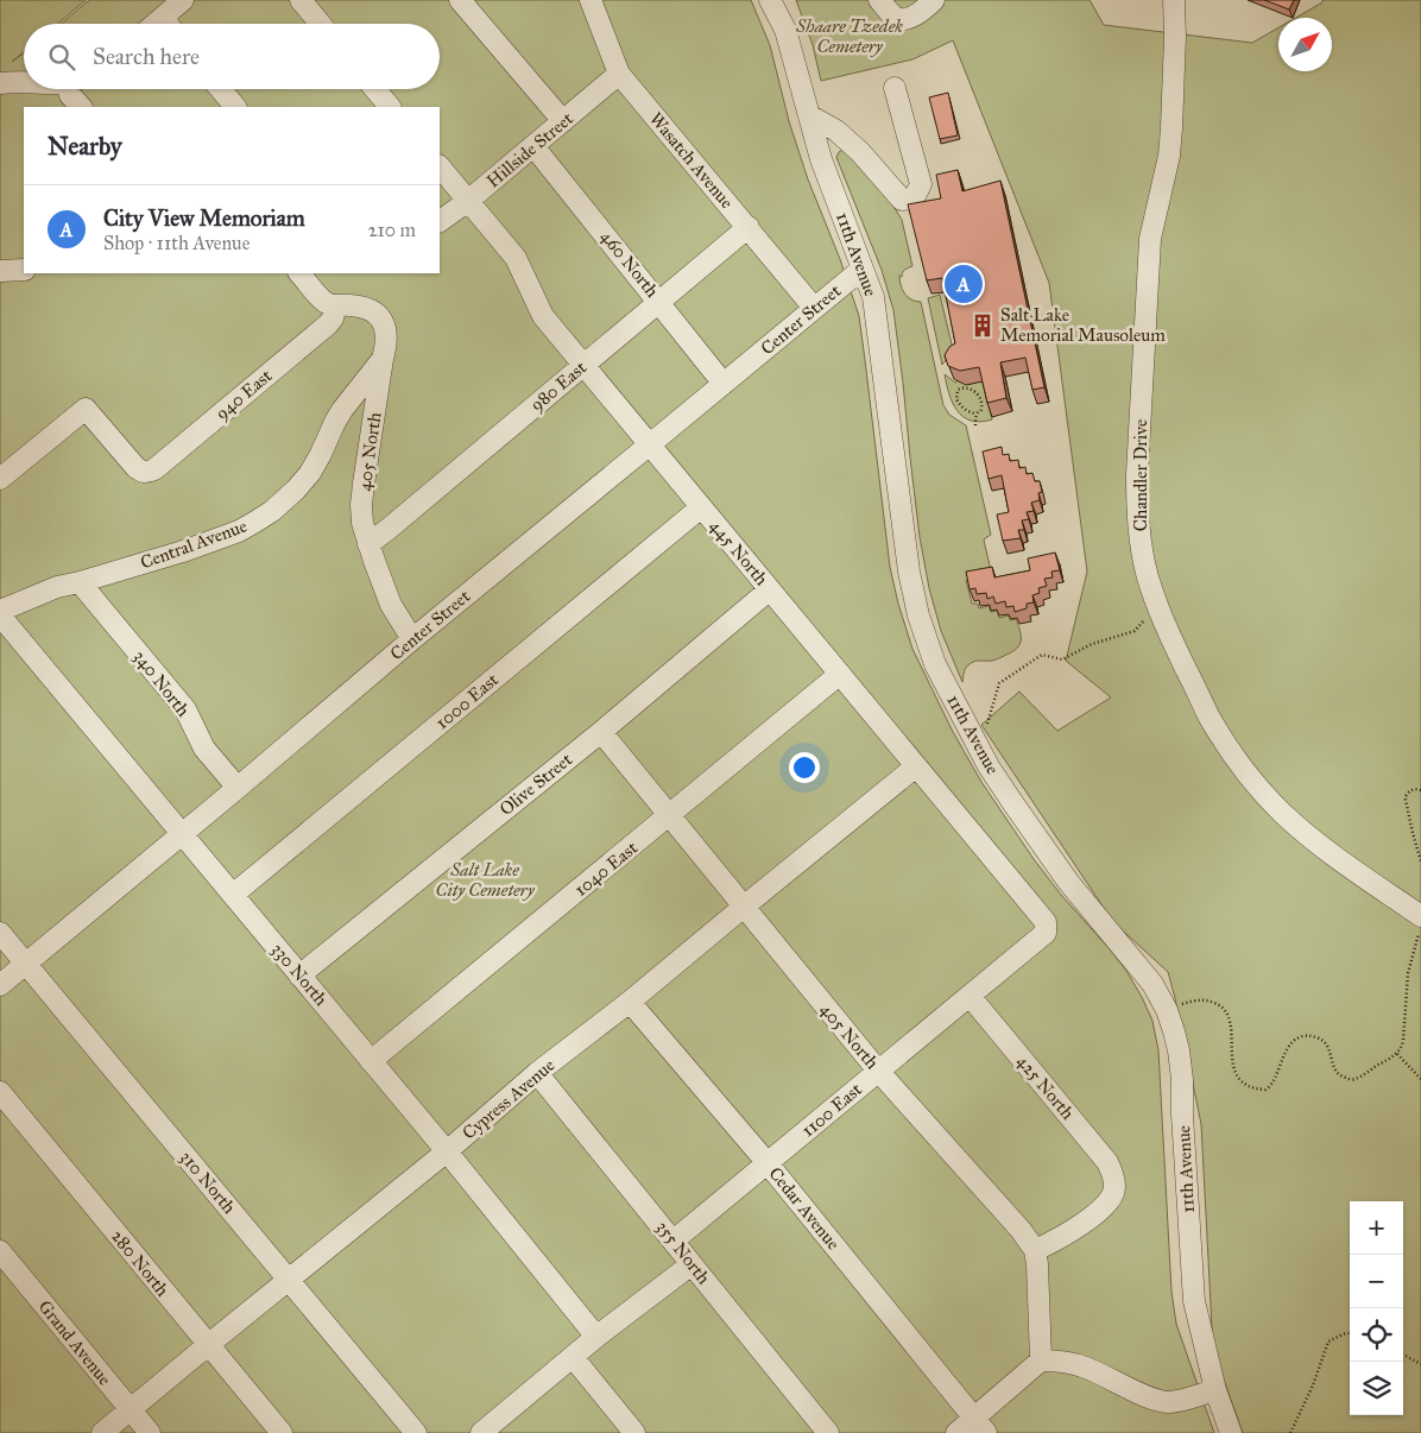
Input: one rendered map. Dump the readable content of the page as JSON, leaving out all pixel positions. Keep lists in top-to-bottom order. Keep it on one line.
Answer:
{"streets":{"street":["Hillside Street","Wasatch Avenue","11th Avenue","460 North","Center Street","980 East","940 East","405 North","Chandler Drive","Central Avenue","445 North","340 North","1000 East","Olive Street","1040 East","330 North","425 North","Cypress Avenue","1100 East","310 North","Cedar Avenue","355 North","280 North","Grand Avenue"]},"crossings":[["Hillside Street","Wasatch Avenue"],["Hillside Street","460 North"],["Hillside Street","445 North"],["Wasatch Avenue","Center Street"],["Wasatch Avenue","980 East"],["11th Avenue","Center Street"],["460 North","Center Street"],["460 North","980 East"],["Center Street","405 North"],["Center Street","445 North"],["Center Street","340 North"],["Center Street","330 North"],["Center Street","310 North"],["980 East","405 North"],["980 East","445 North"],["940 East","405 North"],["405 North","Central Avenue"],["405 North","Olive Street"],["405 North","1040 East"],["405 North","425 North"],["405 North","Cypress Avenue"],["405 North","1100 East"],["Central Avenue","340 North"],["Central Avenue","330 North"],["445 North","1000 East"],["445 North","Olive Street"],["445 North","1040 East"],["445 North","Cypress Avenue"],["445 North","1100 East"],["1000 East","330 North"],["Olive Street","330 North"],["1040 East","330 North"],["330 North","Cypress Avenue"],["425 North","1100 East"],["Cypress Avenue","310 North"],["Cypress Avenue","Cedar Avenue"],["Cypress Avenue","355 North"],["Cypress Avenue","280 North"],["Cypress Avenue","Grand Avenue"],["1100 East","Cedar Avenue"],["1100 East","355 North"]],"parks":["Shaare Tzedek Cemetery","Salt Lake City Cemetery"],"places":{"building":["Salt Lake Memorial Mausoleum"]},"north":"top right","page":{"search":"Search here","heading":"Nearby","list":[{"mark":"A","name":"City View Memoriam","note":"Shop · 11th Avenue","value":"210 m"}],"pins":"A","map_buttons":["+","−"]}}
